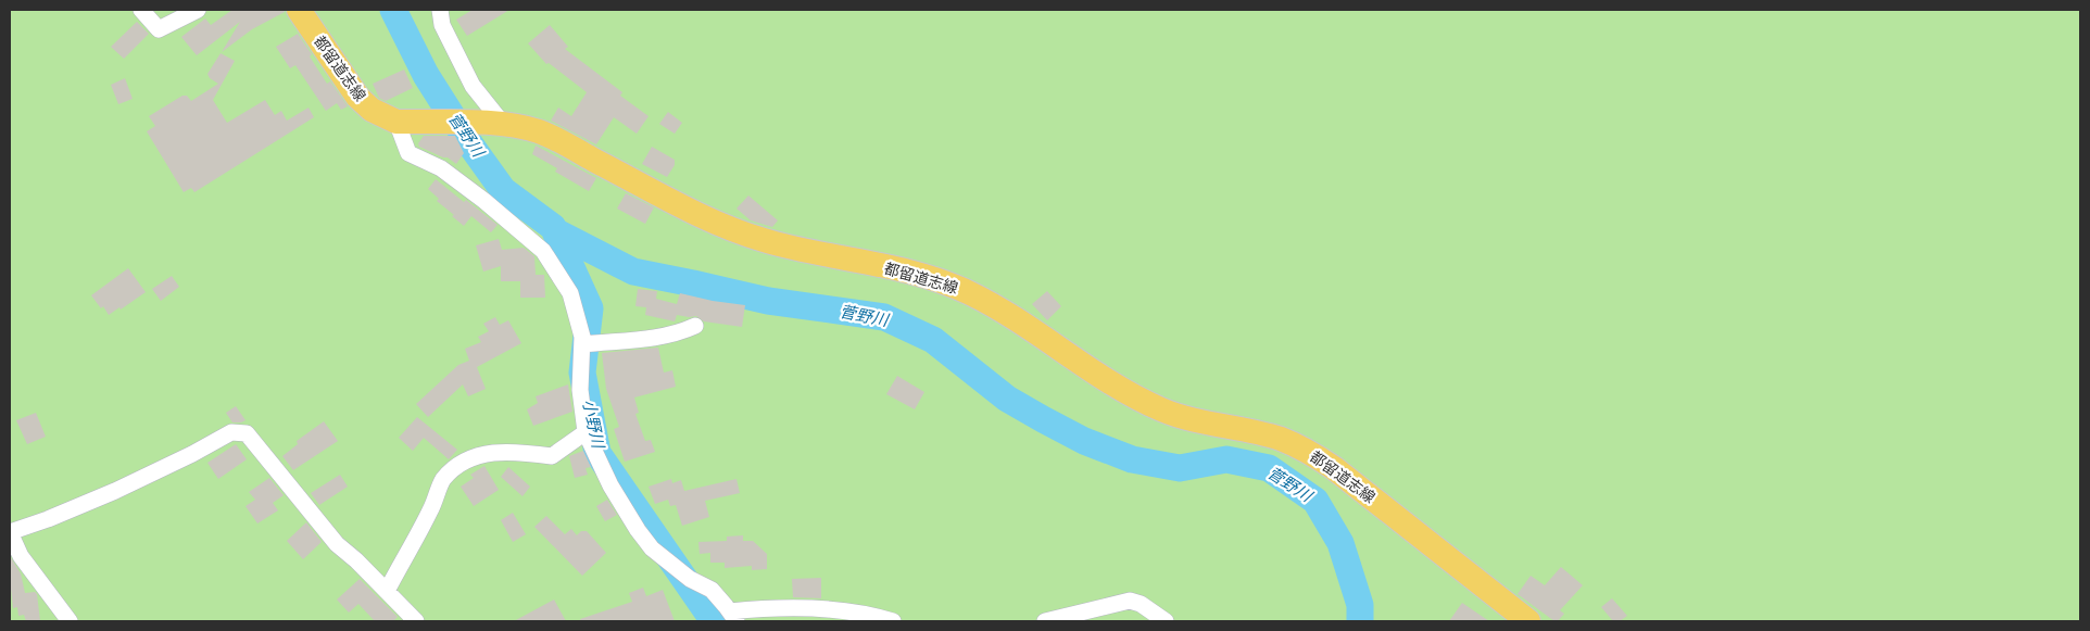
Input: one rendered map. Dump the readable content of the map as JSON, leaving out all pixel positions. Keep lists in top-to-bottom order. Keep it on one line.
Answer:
{"streets":{"main road":["都留道志線"]},"water":["菅野川","小野川"]}
